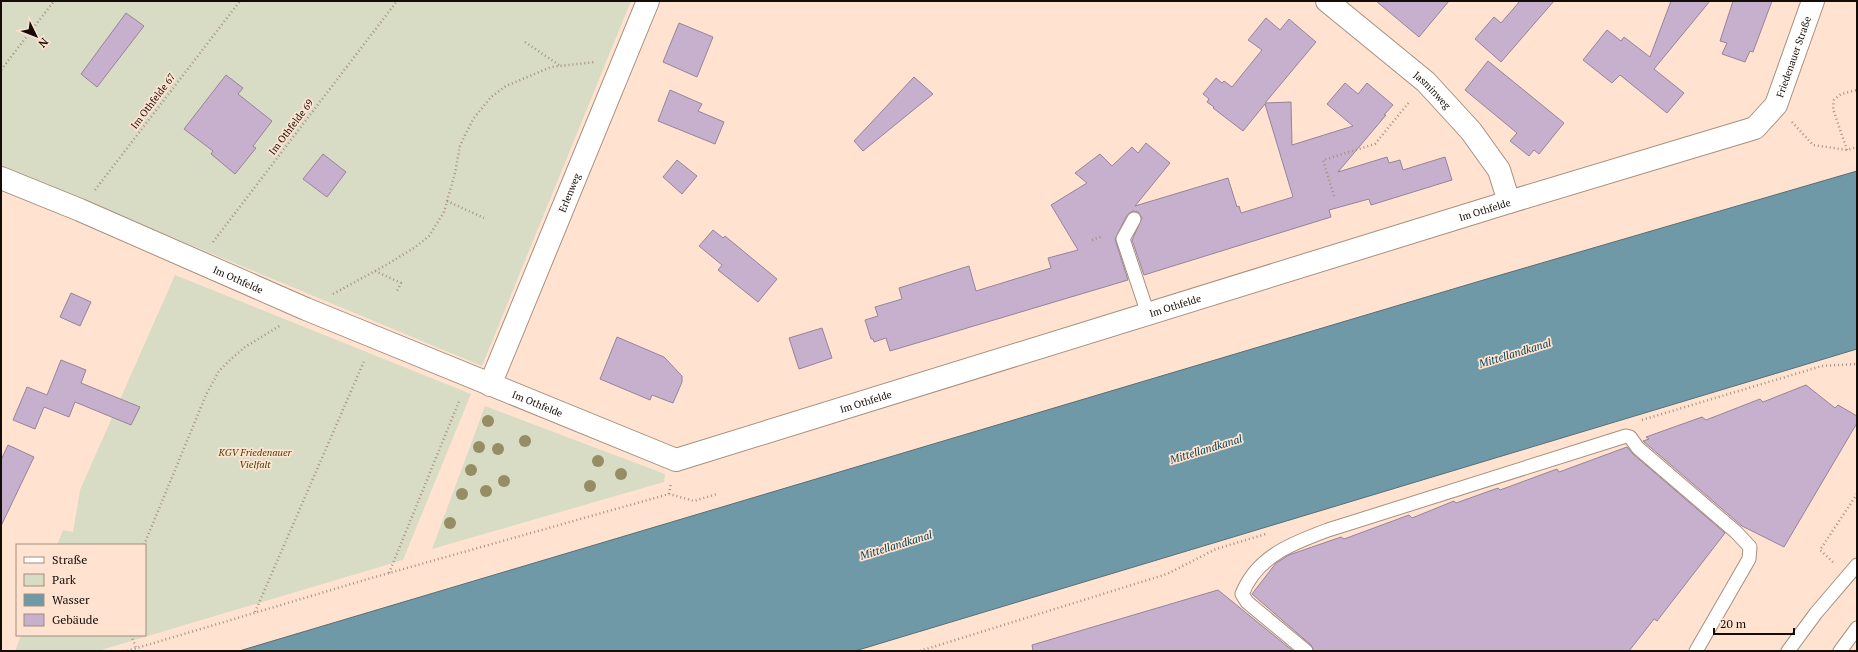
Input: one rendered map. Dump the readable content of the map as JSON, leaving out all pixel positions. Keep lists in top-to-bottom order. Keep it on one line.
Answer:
{"streets":{"street":["Friedenauer Straße","Jasminweg","Erlenweg","Im Othfelde"],"path":["Im Othfelde 67","Im Othfelde 69"]},"crossings":[["Friedenauer Straße","Im Othfelde"],["Jasminweg","Im Othfelde"],["Im Othfelde 67","Im Othfelde"],["Im Othfelde 69","Im Othfelde"],["Erlenweg","Im Othfelde"]],"water":["Mittellandkanal"],"parks":["KGV Friedenauer Vielfalt"],"legend":["Straße","Park","Wasser","Gebäude"],"scale_bar":"20 m","north":"bottom right"}
